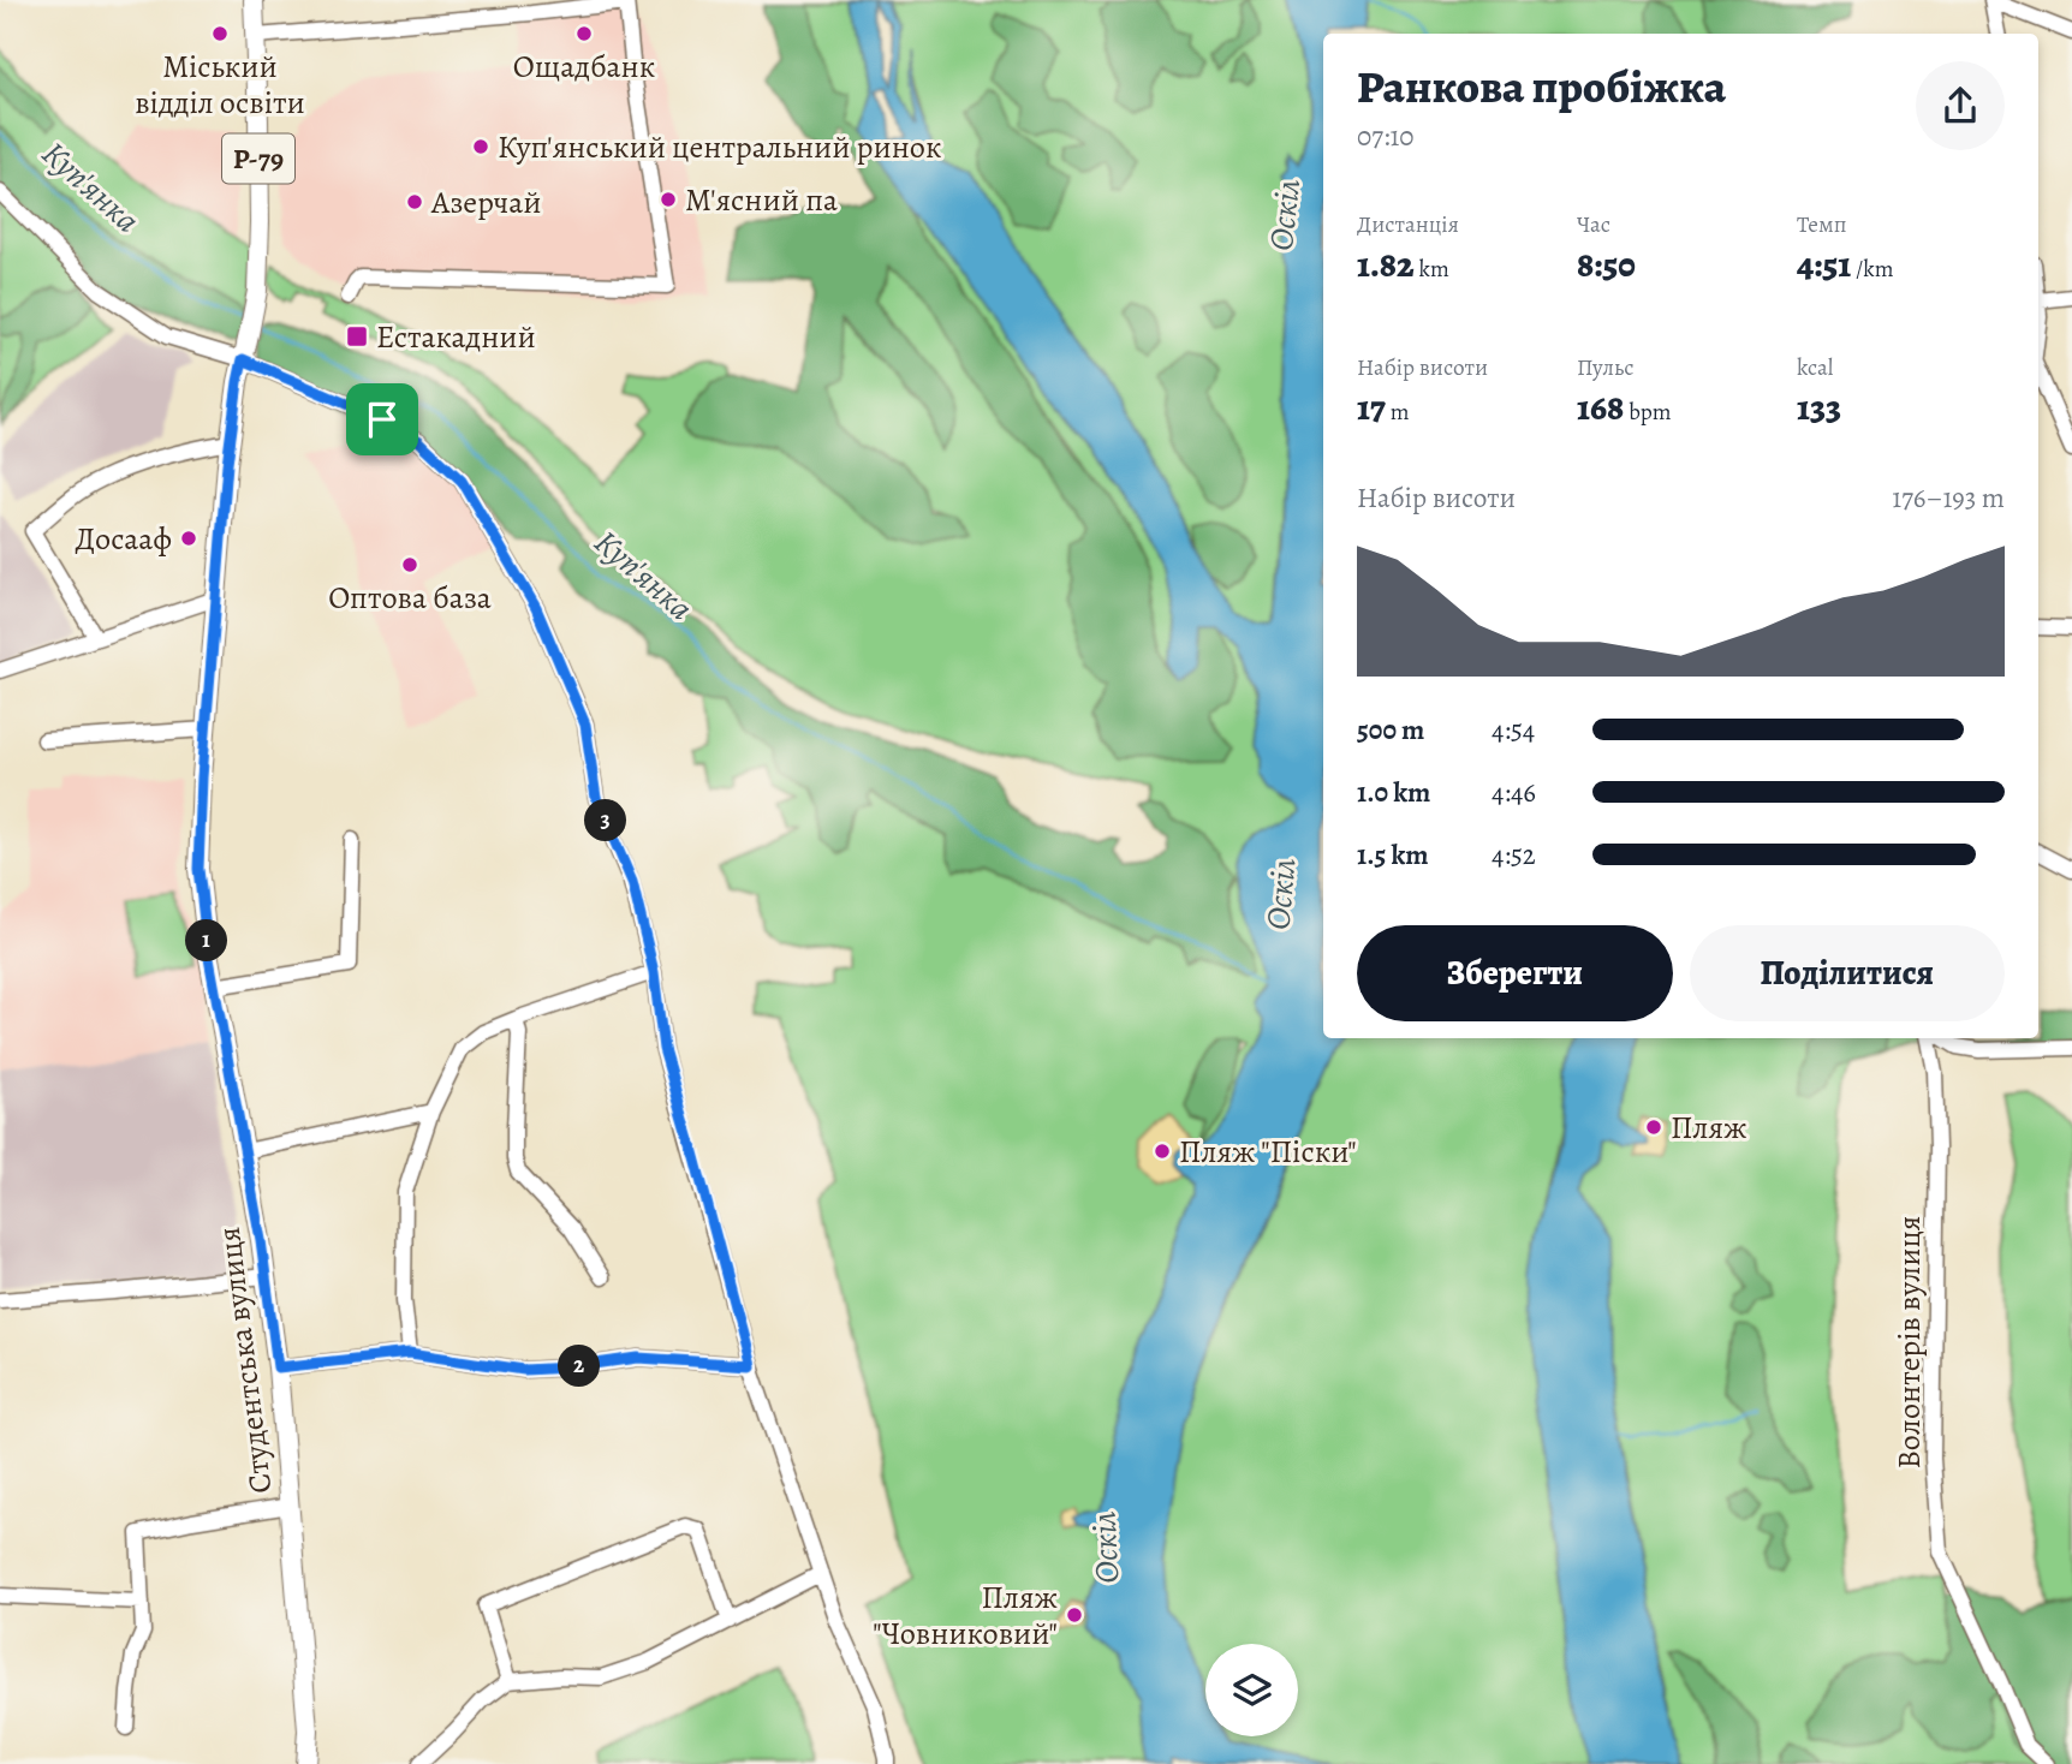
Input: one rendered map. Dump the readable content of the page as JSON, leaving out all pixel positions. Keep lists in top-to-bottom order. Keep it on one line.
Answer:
{"streets":{"main road":["Р-79","Студентська вулиця"],"street":["Волонтерів вулиця"]},"water":["Куп'янка","Оскіл"],"places":{"other":["Міський відділ освіти","Ощадбанк","Куп'янський центральний ринок","М'ясний па","Азерчай","Досааф","Оптова база","Пляж","Пляж \"Піски\"","Пляж \"Човниковий\""],"transit":["Естакадний"]},"page":{"heading":["Ранкова пробіжка","07:10"],"stats":[["Дистанція","1.82 km"],["Час","8:50"],["Темп","4:51 /km"],["Набір висоти","17 m"],["Пульс","168 bpm"],["kcal","133"]],"chart":["Набір висоти","176–193 m"],"list":[{"name":"500 m","note":"4:54"},{"name":"1.0 km","note":"4:46"},{"name":"1.5 km","note":"4:52"}],"pins":["3","1","2"],"buttons":["Зберегти","Поділитися"]}}
